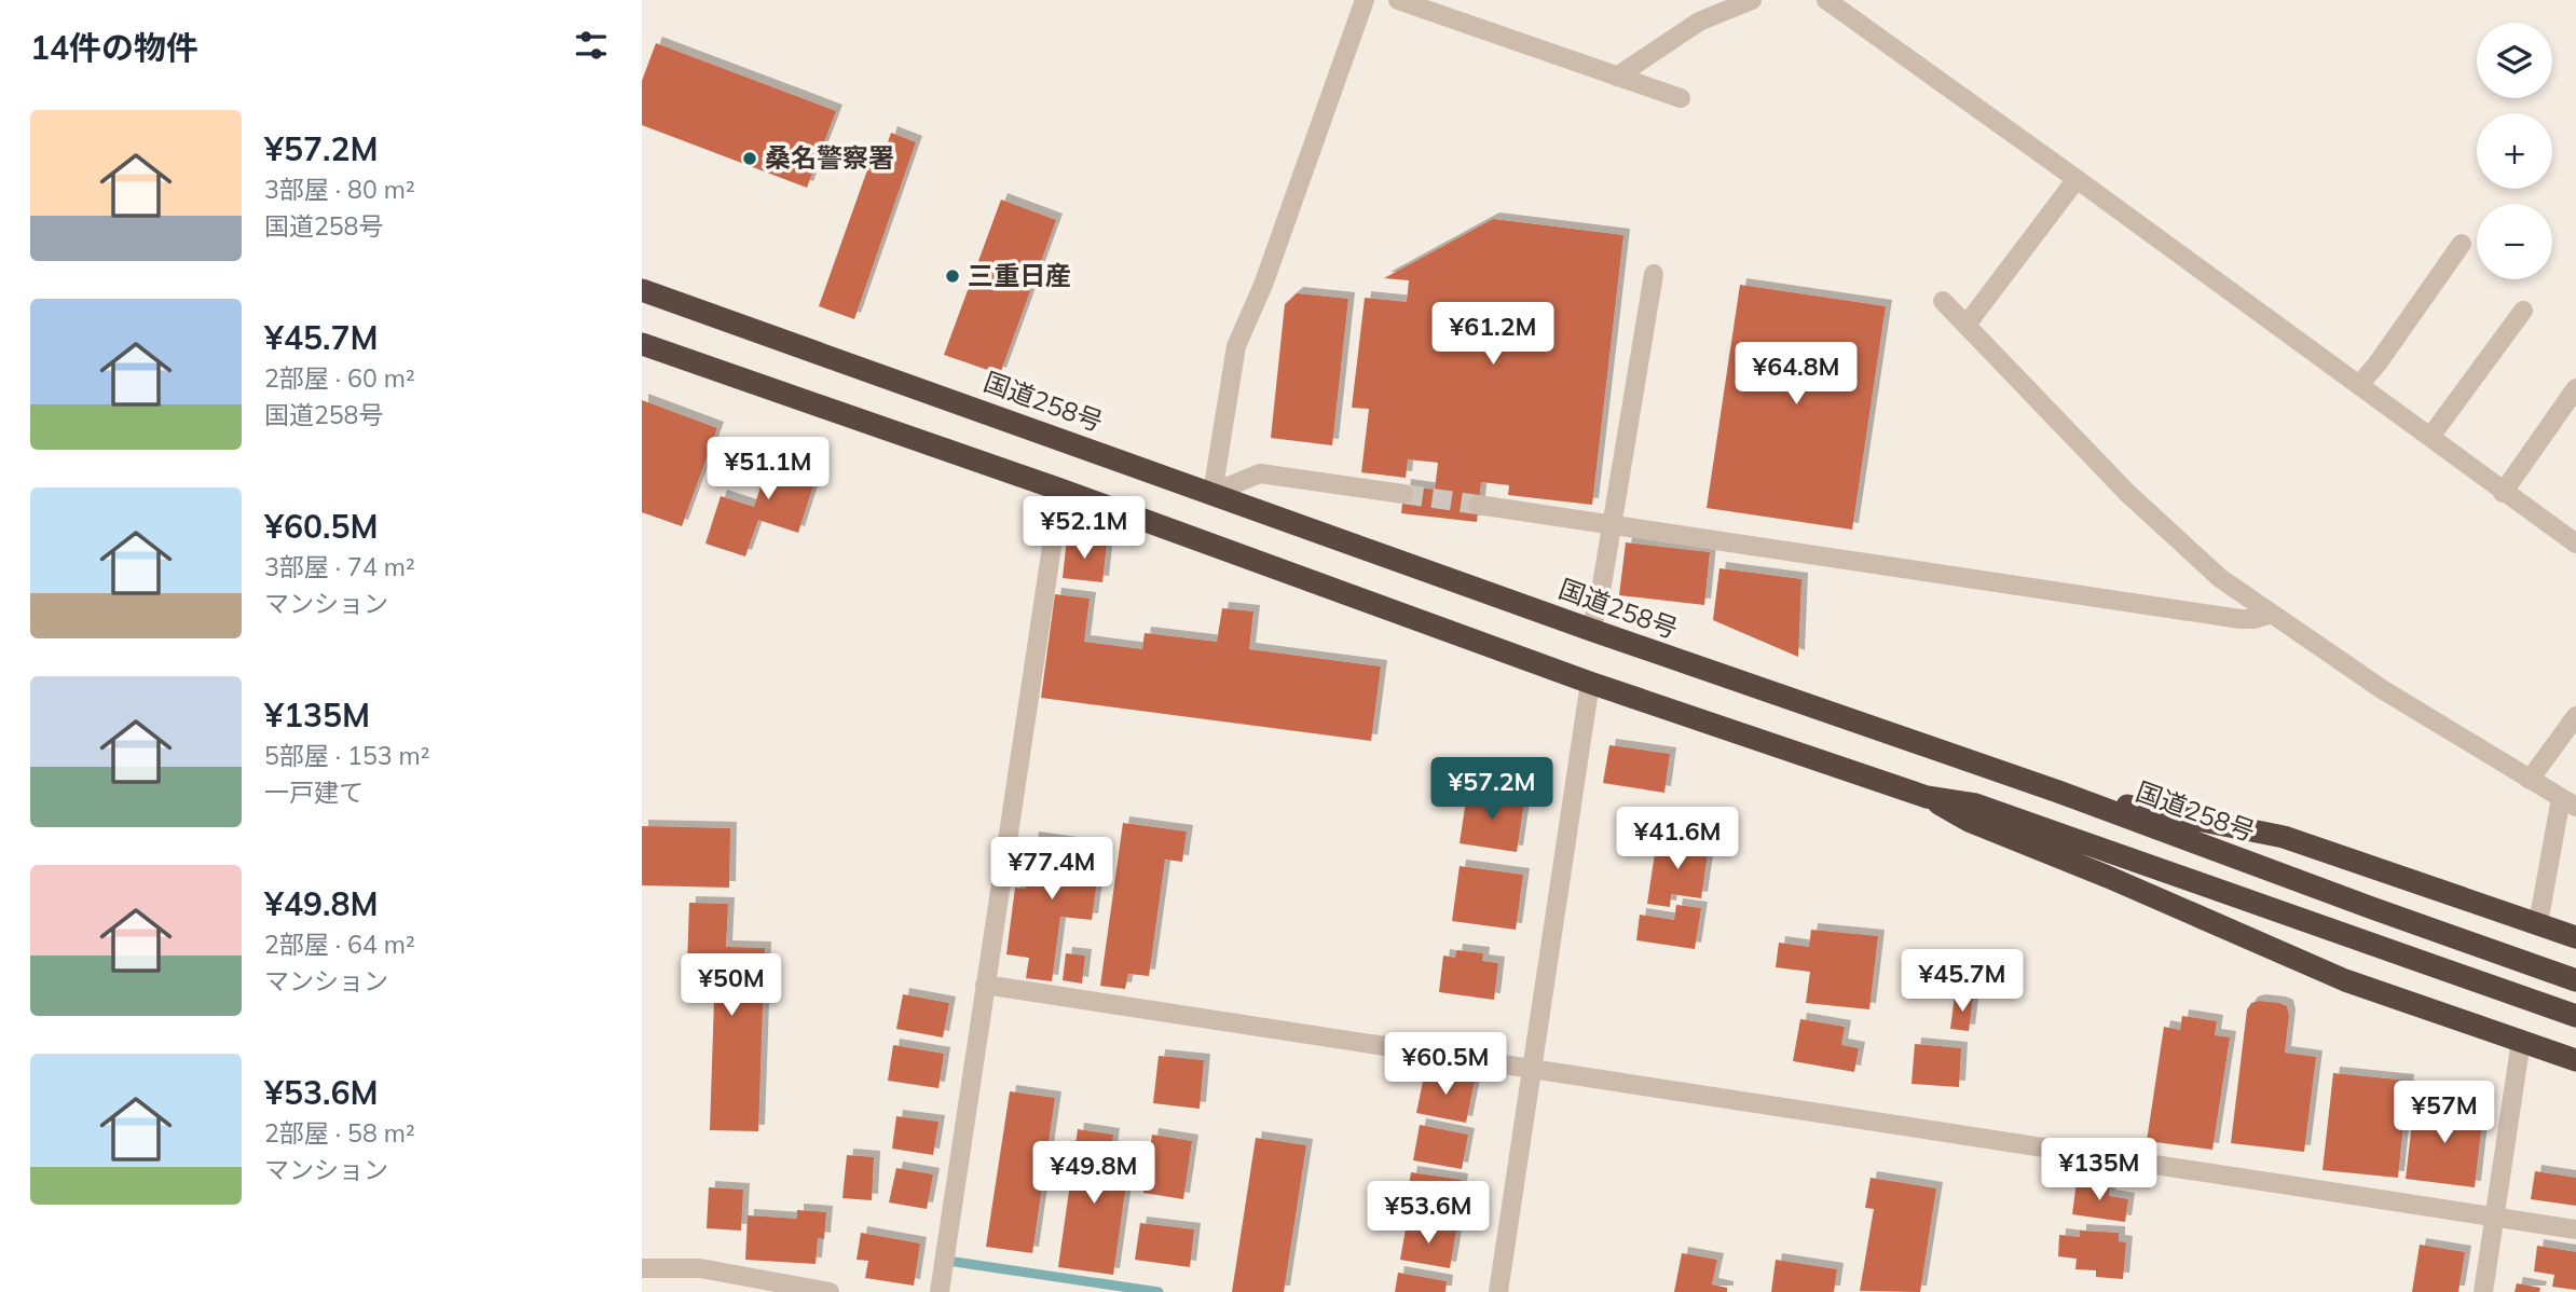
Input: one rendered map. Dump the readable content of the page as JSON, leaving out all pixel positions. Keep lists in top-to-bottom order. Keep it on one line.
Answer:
{"streets":{"highway":["国道258号"]},"places":["桑名警察署","三重日産"],"page":{"heading":"14件の物件","map_buttons":["+","−"],"list":[{"name":"¥57.2M","note":"3部屋 · 80 m² · 国道258号"},{"name":"¥45.7M","note":"2部屋 · 60 m² · 国道258号"},{"name":"¥60.5M","note":"3部屋 · 74 m² · マンション"},{"name":"¥135M","note":"5部屋 · 153 m² · 一戸建て"},{"name":"¥49.8M","note":"2部屋 · 64 m² · マンション"},{"name":"¥53.6M","note":"2部屋 · 58 m² · マンション"}],"price":["¥61.2M","¥64.8M","¥51.1M","¥52.1M","¥57.2M","¥41.6M","¥77.4M","¥45.7M","¥50M","¥60.5M","¥57M","¥135M","¥49.8M","¥53.6M"]}}
